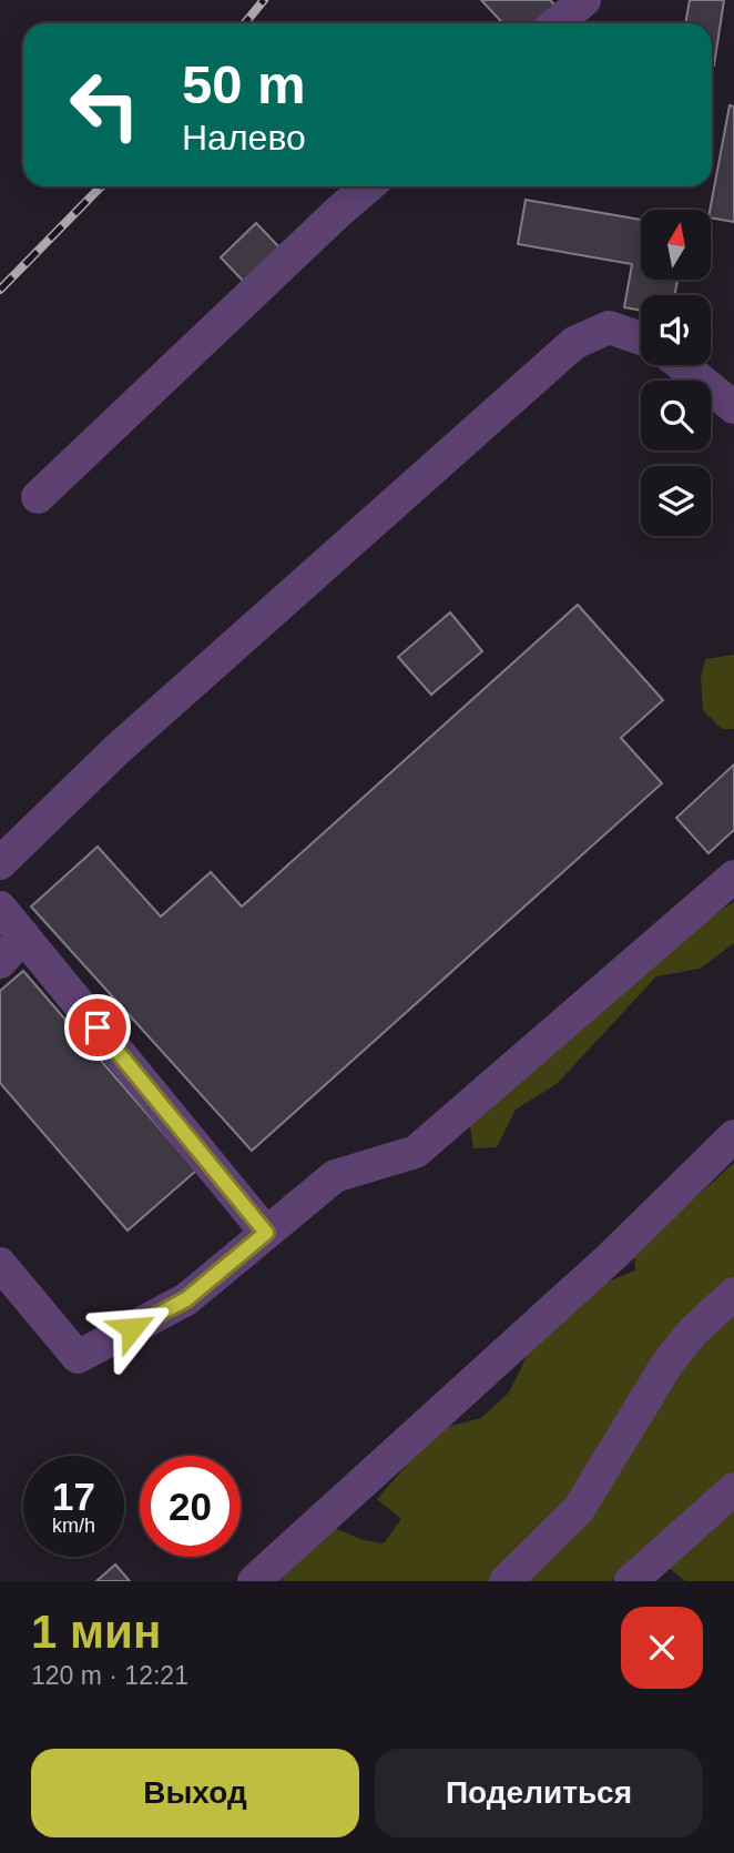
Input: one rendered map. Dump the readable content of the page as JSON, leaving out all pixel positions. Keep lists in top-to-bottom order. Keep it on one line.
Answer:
{"north":"top","page":{"turn":["50 m","Налево"],"speed":"17 km/h","limit":"20","heading":["1 мин","120 m · 12:21"],"buttons":["Выход","Поделиться"]}}
